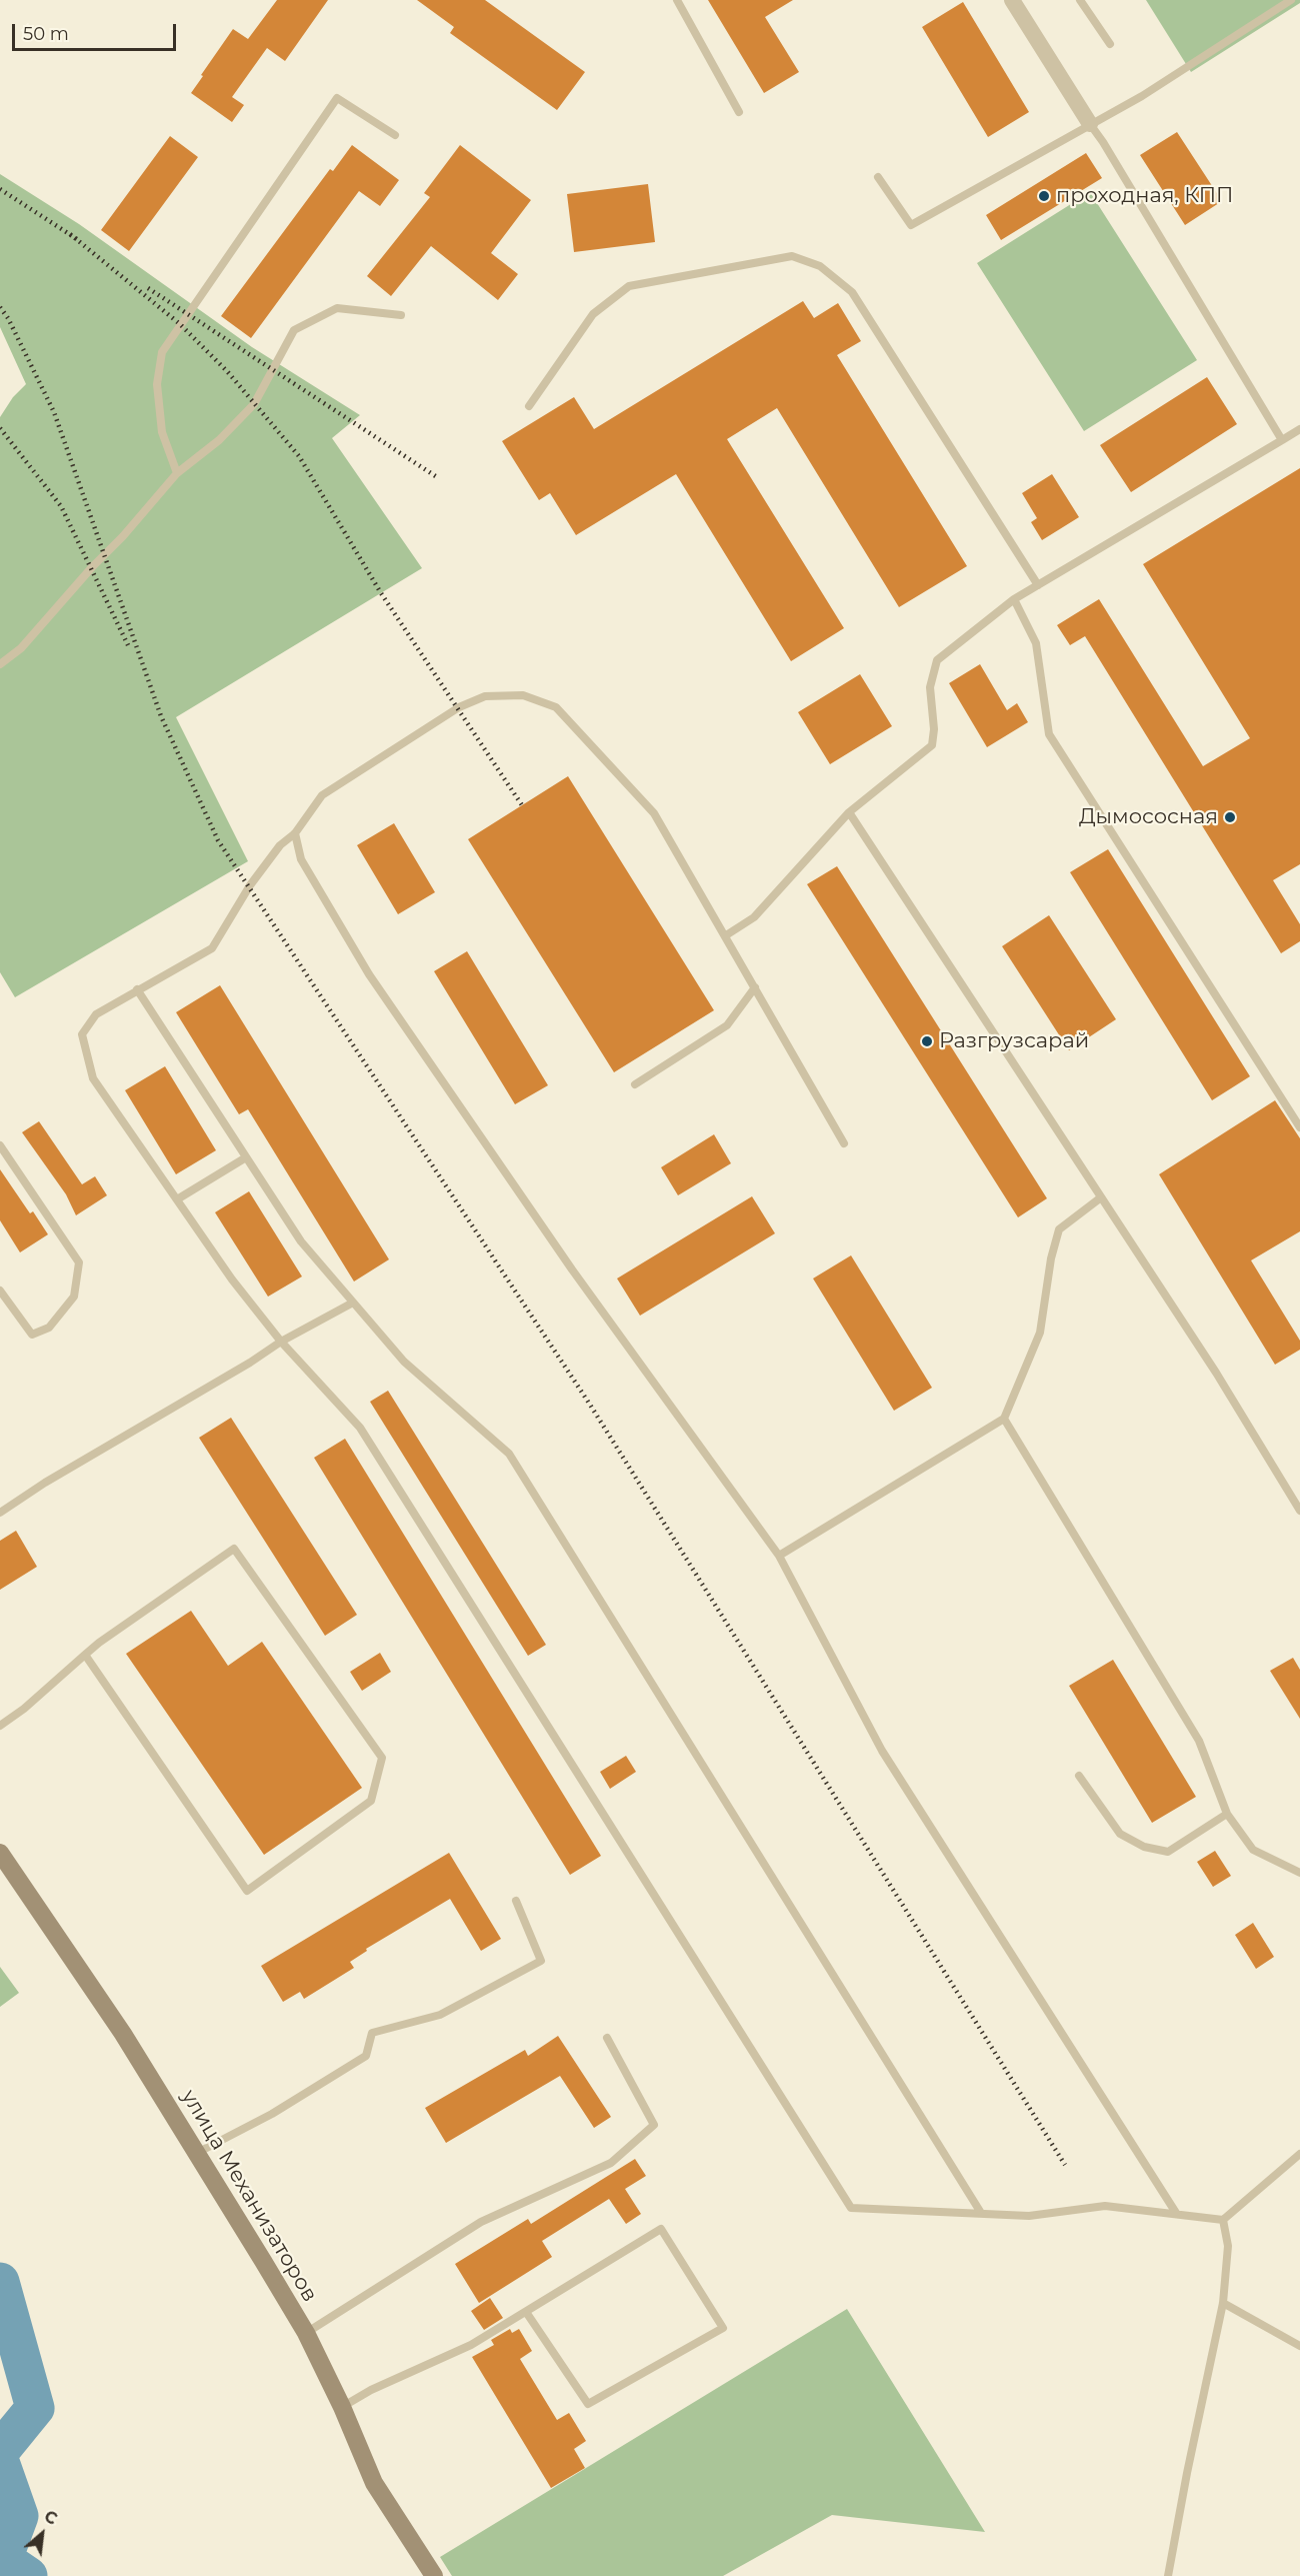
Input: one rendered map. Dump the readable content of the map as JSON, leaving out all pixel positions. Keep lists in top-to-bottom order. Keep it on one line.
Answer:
{"streets":{"street":["улица Механизаторов"]},"places":["проходная, КПП","Дымососная","Разгрузсарай"],"scale_bar":"50 m","north":"top right"}
